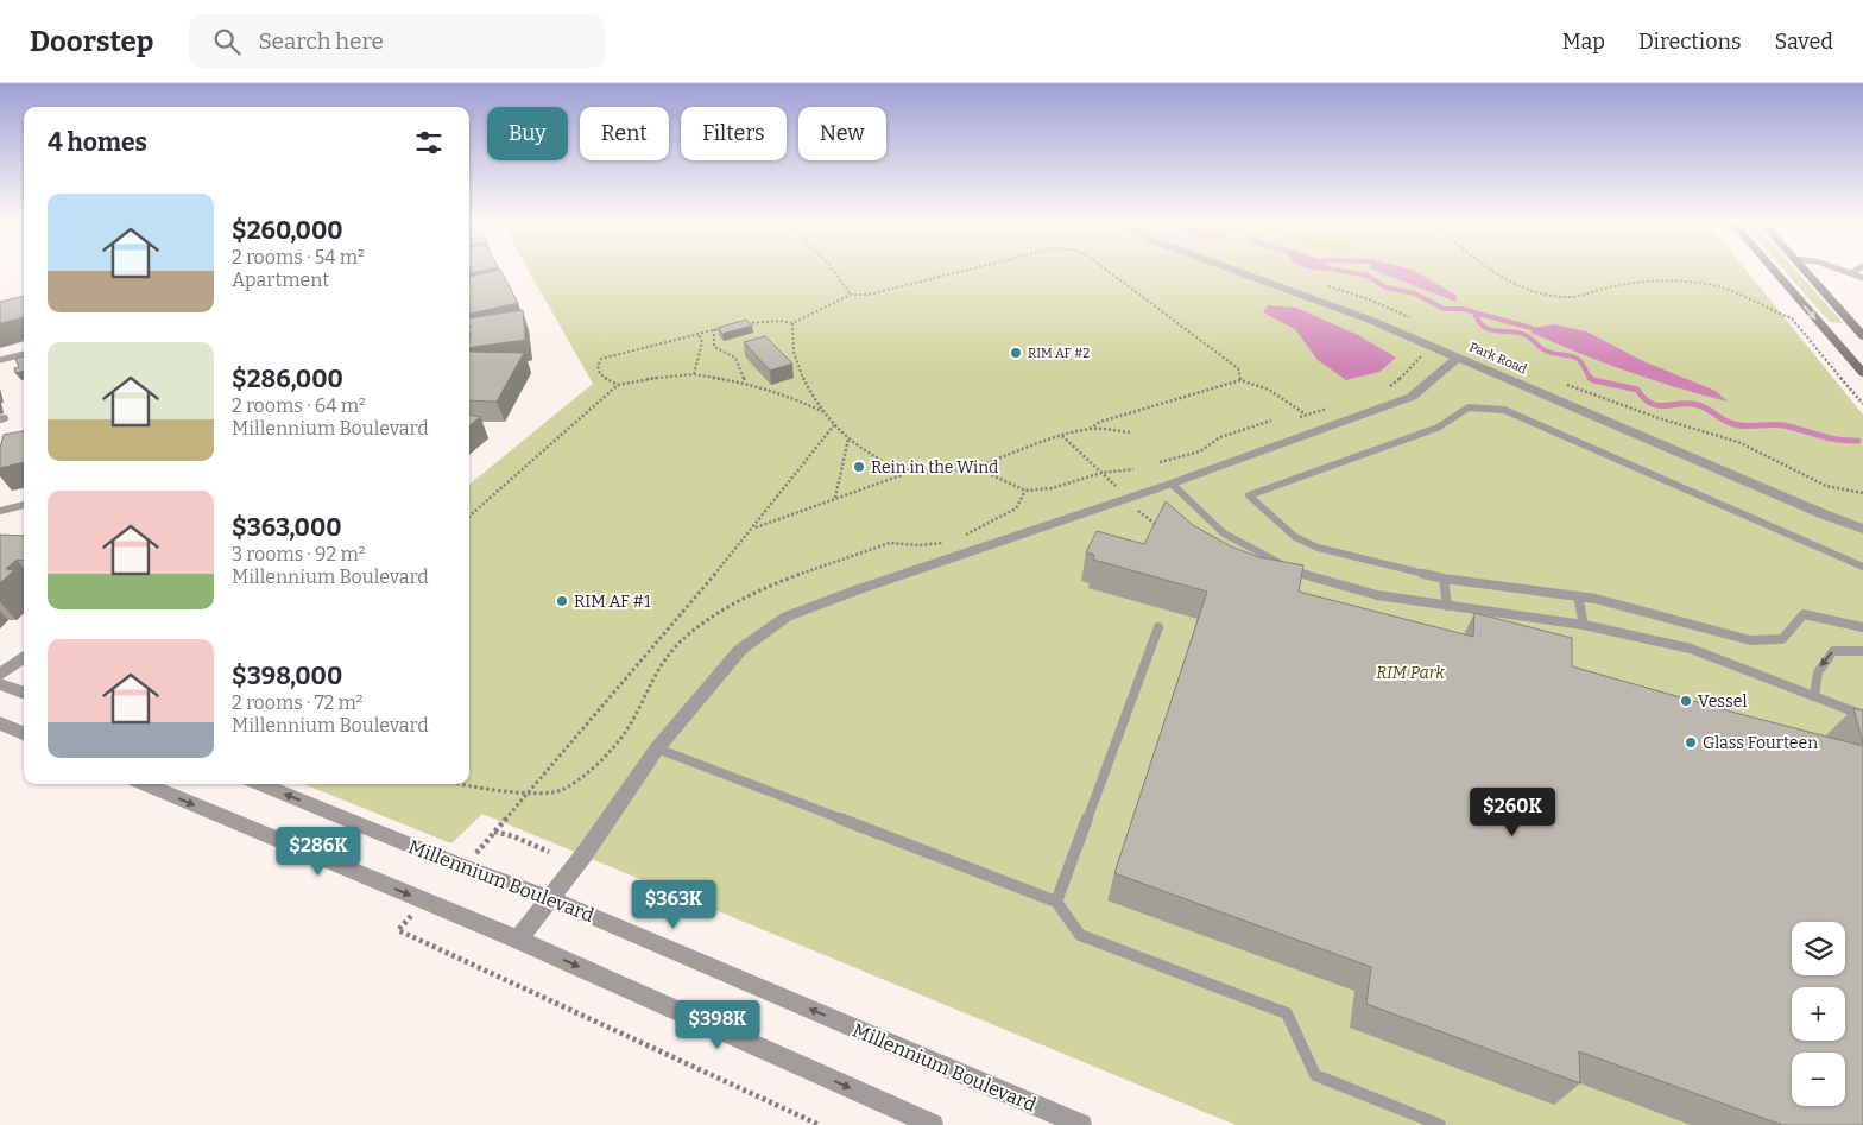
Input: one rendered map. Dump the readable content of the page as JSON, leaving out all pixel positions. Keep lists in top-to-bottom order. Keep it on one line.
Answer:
{"streets":{"street":["Park Road","Millennium Boulevard"]},"parks":["RIM Park"],"places":["RIM AF #2","Rein in the Wind","RIM AF #1","Vessel","Glass Fourteen"],"page":{"header":"Doorstep","search":"Search here","nav":["Map","Directions","Saved"],"chip":["Buy","Rent","Filters","New"],"heading":"4 homes","list":[{"name":"$260,000","note":"2 rooms · 54 m² · Apartment"},{"name":"$286,000","note":"2 rooms · 64 m² · Millennium Boulevard"},{"name":"$363,000","note":"3 rooms · 92 m² · Millennium Boulevard"},{"name":"$398,000","note":"2 rooms · 72 m² · Millennium Boulevard"}],"price":["$260K","$286K","$363K","$398K"],"map_buttons":["+","−"]}}
